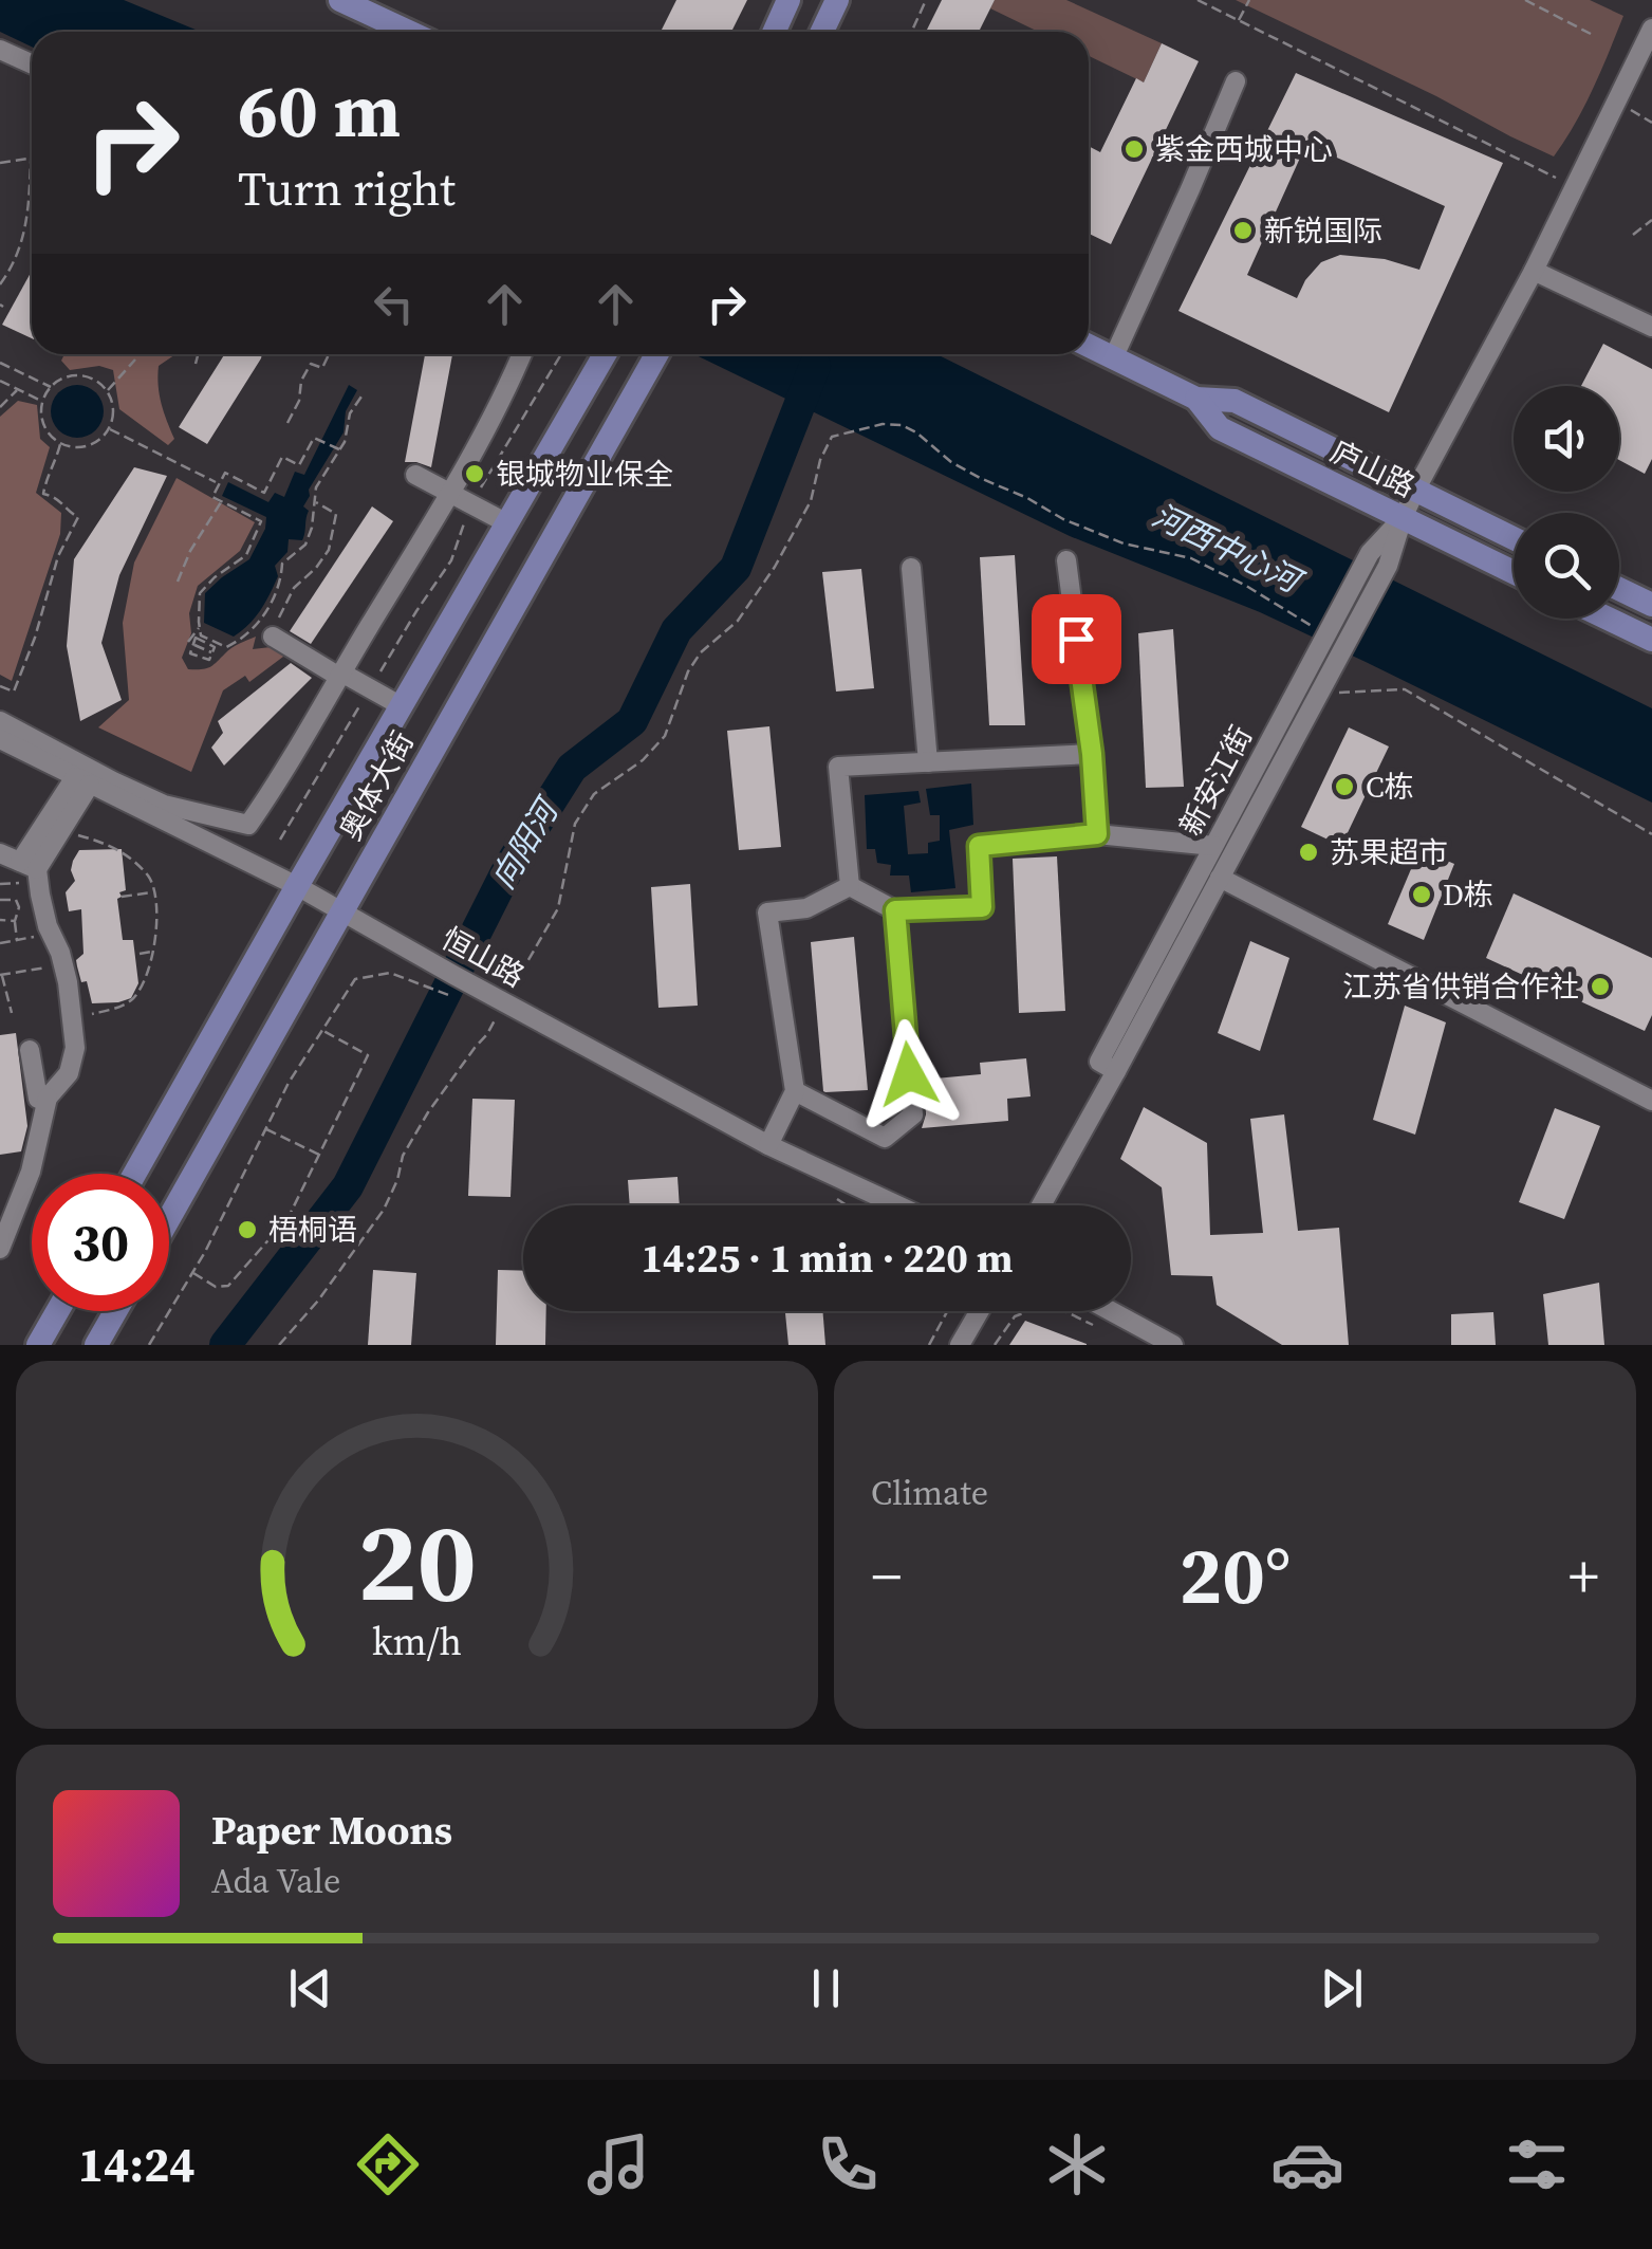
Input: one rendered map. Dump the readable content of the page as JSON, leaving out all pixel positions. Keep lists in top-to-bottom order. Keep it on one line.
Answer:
{"streets":{"main road":["庐山路","奥体大街"],"street":["新安江街","恒山路"]},"crossings":[["庐山路","新安江街"],["奥体大街","恒山路"]],"water":["河西中心河","向阳河"],"places":["紫金西城中心","新锐国际","银城物业保全","C栋","苏果超市","D栋","江苏省供销合作社","梧桐语"],"page":{"turn":["60 m","Turn right"],"limit":"30","trip":"14:25 · 1 min · 220 m","tile":"Climate","heat":["−","20°","+"],"song":["Paper Moons","Ada Vale"],"tabs":"14:24","gauge":["20","km/h"]}}
